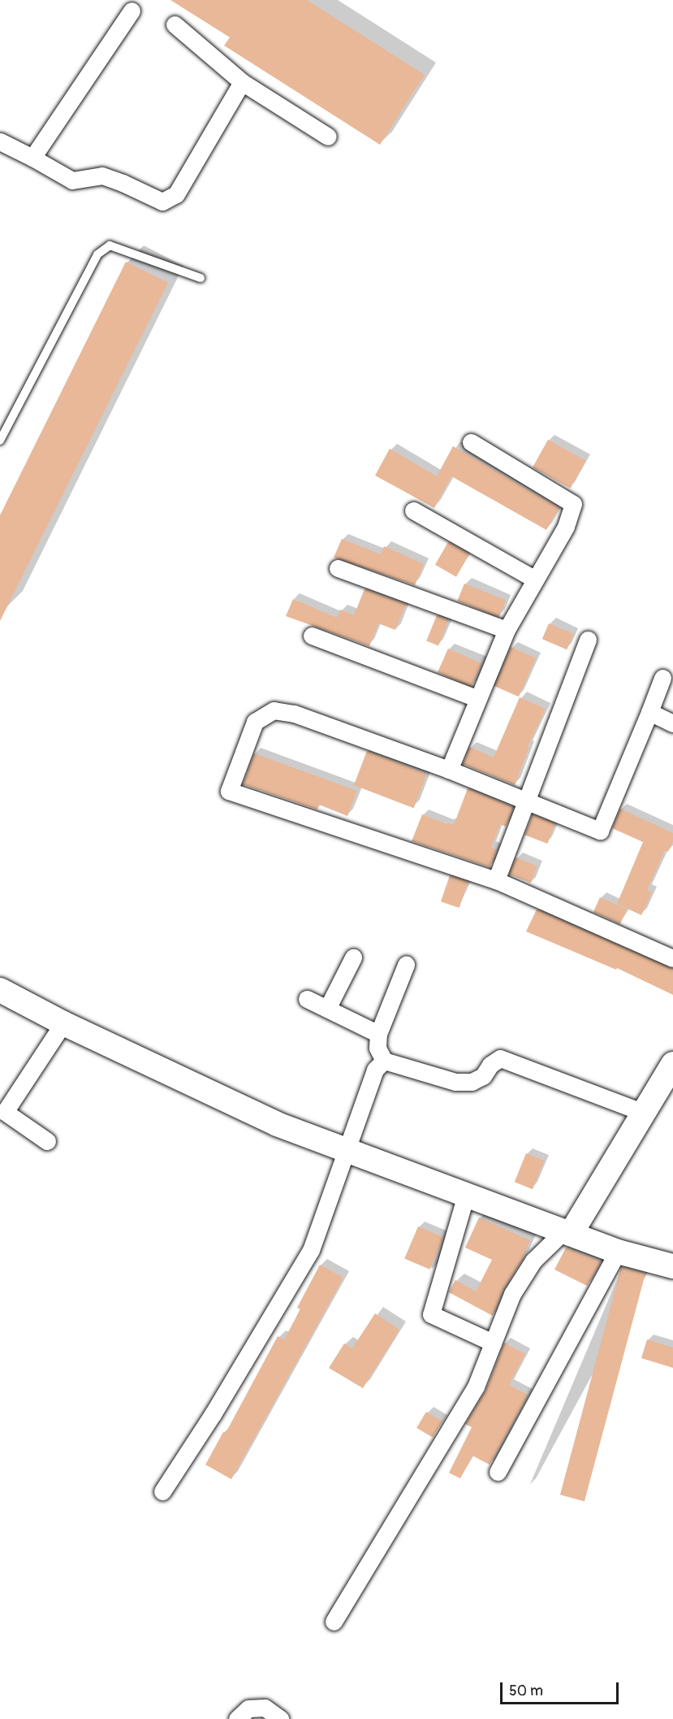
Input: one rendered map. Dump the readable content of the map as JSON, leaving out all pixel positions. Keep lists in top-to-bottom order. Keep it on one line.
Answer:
{"scale_bar":"50 m"}
